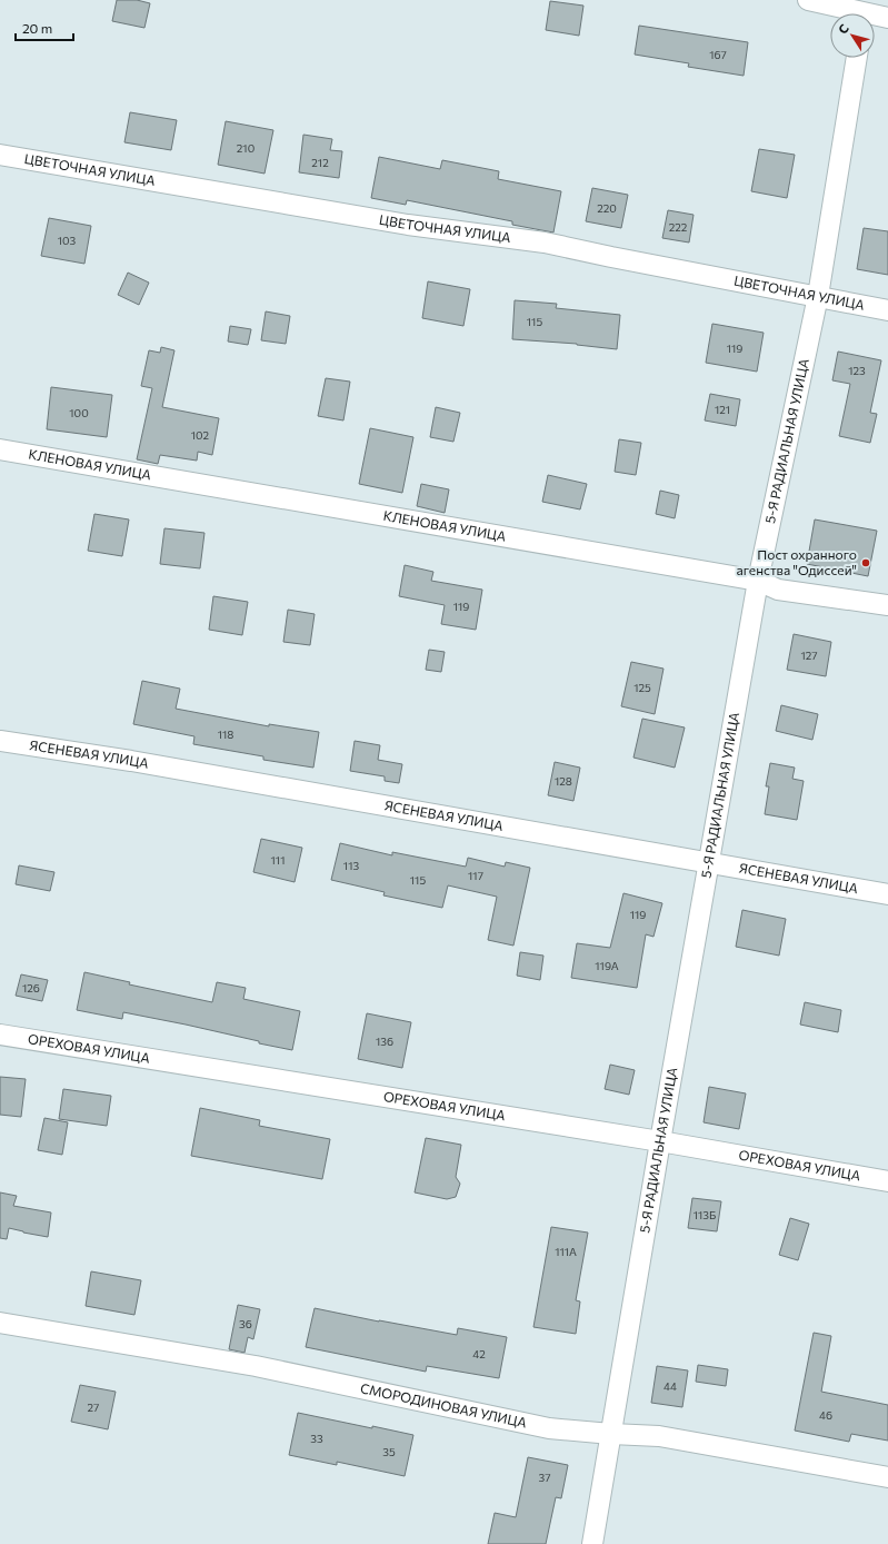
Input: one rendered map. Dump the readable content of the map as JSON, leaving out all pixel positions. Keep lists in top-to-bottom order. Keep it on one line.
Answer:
{"streets":{"street":["ЦВЕТОЧНАЯ УЛИЦА","5-Я РАДИАЛЬНАЯ УЛИЦА","КЛЕНОВАЯ УЛИЦА","ЯСЕНЕВАЯ УЛИЦА","ОРЕХОВАЯ УЛИЦА","СМОРОДИНОВАЯ УЛИЦА"]},"crossings":[["ЦВЕТОЧНАЯ УЛИЦА","5-Я РАДИАЛЬНАЯ УЛИЦА"],["5-Я РАДИАЛЬНАЯ УЛИЦА","КЛЕНОВАЯ УЛИЦА"],["5-Я РАДИАЛЬНАЯ УЛИЦА","ЯСЕНЕВАЯ УЛИЦА"],["5-Я РАДИАЛЬНАЯ УЛИЦА","ОРЕХОВАЯ УЛИЦА"],["5-Я РАДИАЛЬНАЯ УЛИЦА","СМОРОДИНОВАЯ УЛИЦА"]],"places":["Пост охранного агенства \"Одисcей\""],"house_numbers":["167","210","212","220","222","103","115","119","123","121","100","102","119","127","125","118","128","111","113","117","115","119","119А","126","136","113Б","111А","36","42","44","27","46","33","35","37"],"scale_bar":"20 m","north":"top left"}
